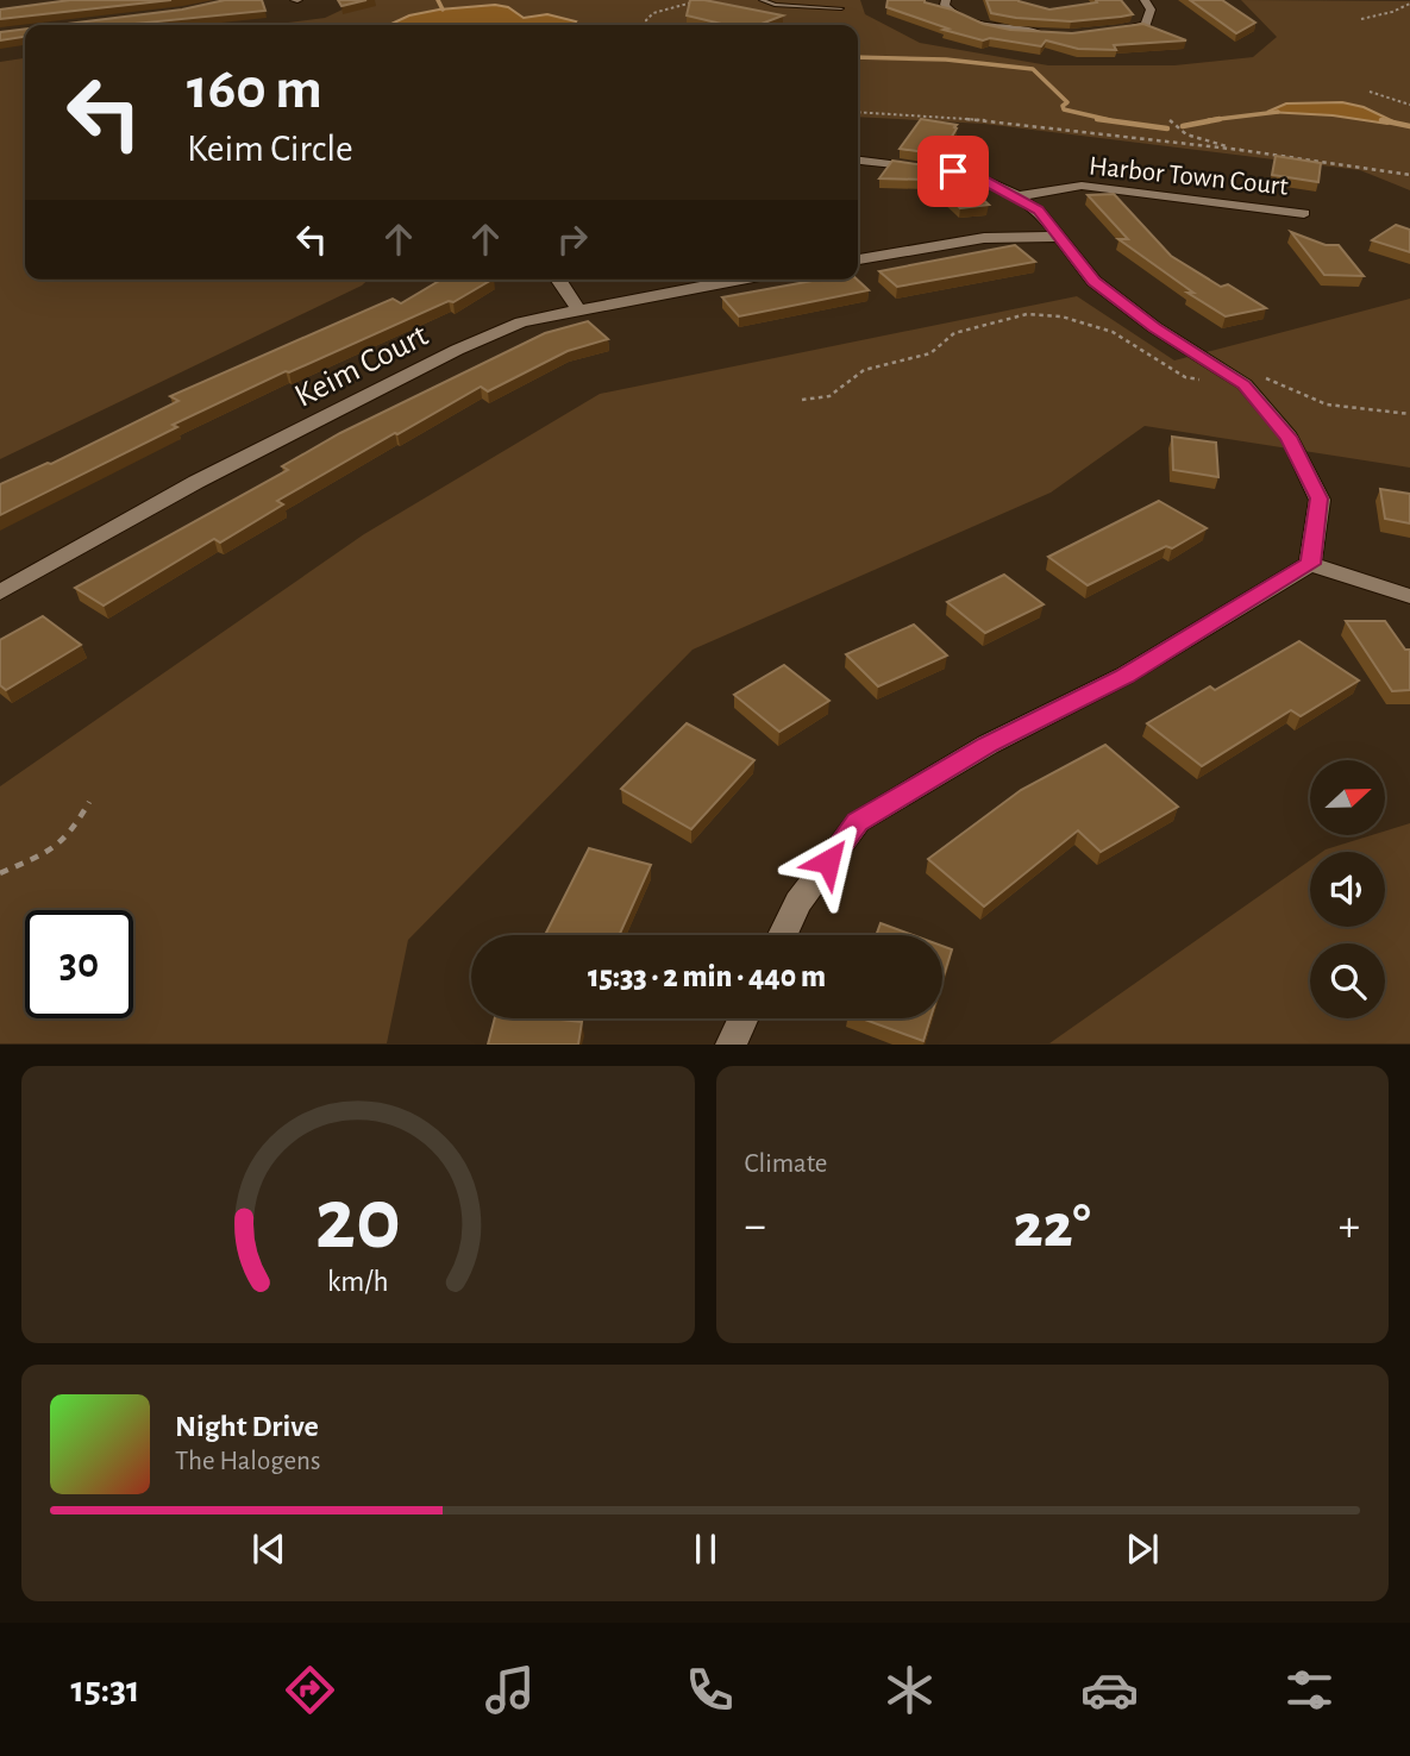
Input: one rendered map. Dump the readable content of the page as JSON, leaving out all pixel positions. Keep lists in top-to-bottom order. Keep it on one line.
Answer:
{"streets":{"street":["Harbor Town Court","Keim Court"]},"north":"right","page":{"turn":["160 m","Keim Circle"],"limit":"30","trip":"15:33 · 2 min · 440 m","tile":"Climate","heat":["−","22°","+"],"song":["Night Drive","The Halogens"],"tabs":"15:31","gauge":["20","km/h"]}}
